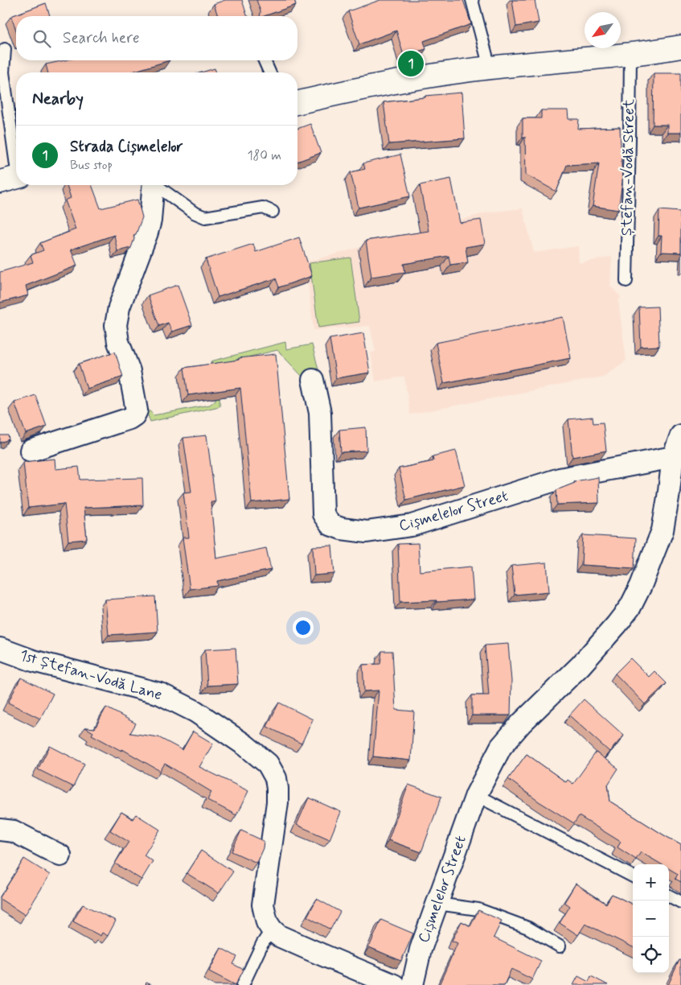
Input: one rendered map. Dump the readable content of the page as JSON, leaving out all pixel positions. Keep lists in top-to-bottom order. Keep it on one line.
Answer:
{"streets":{"street":["Cișmelelor Street","1st Ștefan-Vodă Lane"],"lane":["Ștefan-Vodă Street"]},"north":"bottom left","page":{"search":"Search here","pins":"1","heading":"Nearby","list":[{"mark":"1","name":"Strada Cișmelelor","note":"Bus stop","value":"180 m"}],"map_buttons":["+","−"]}}
